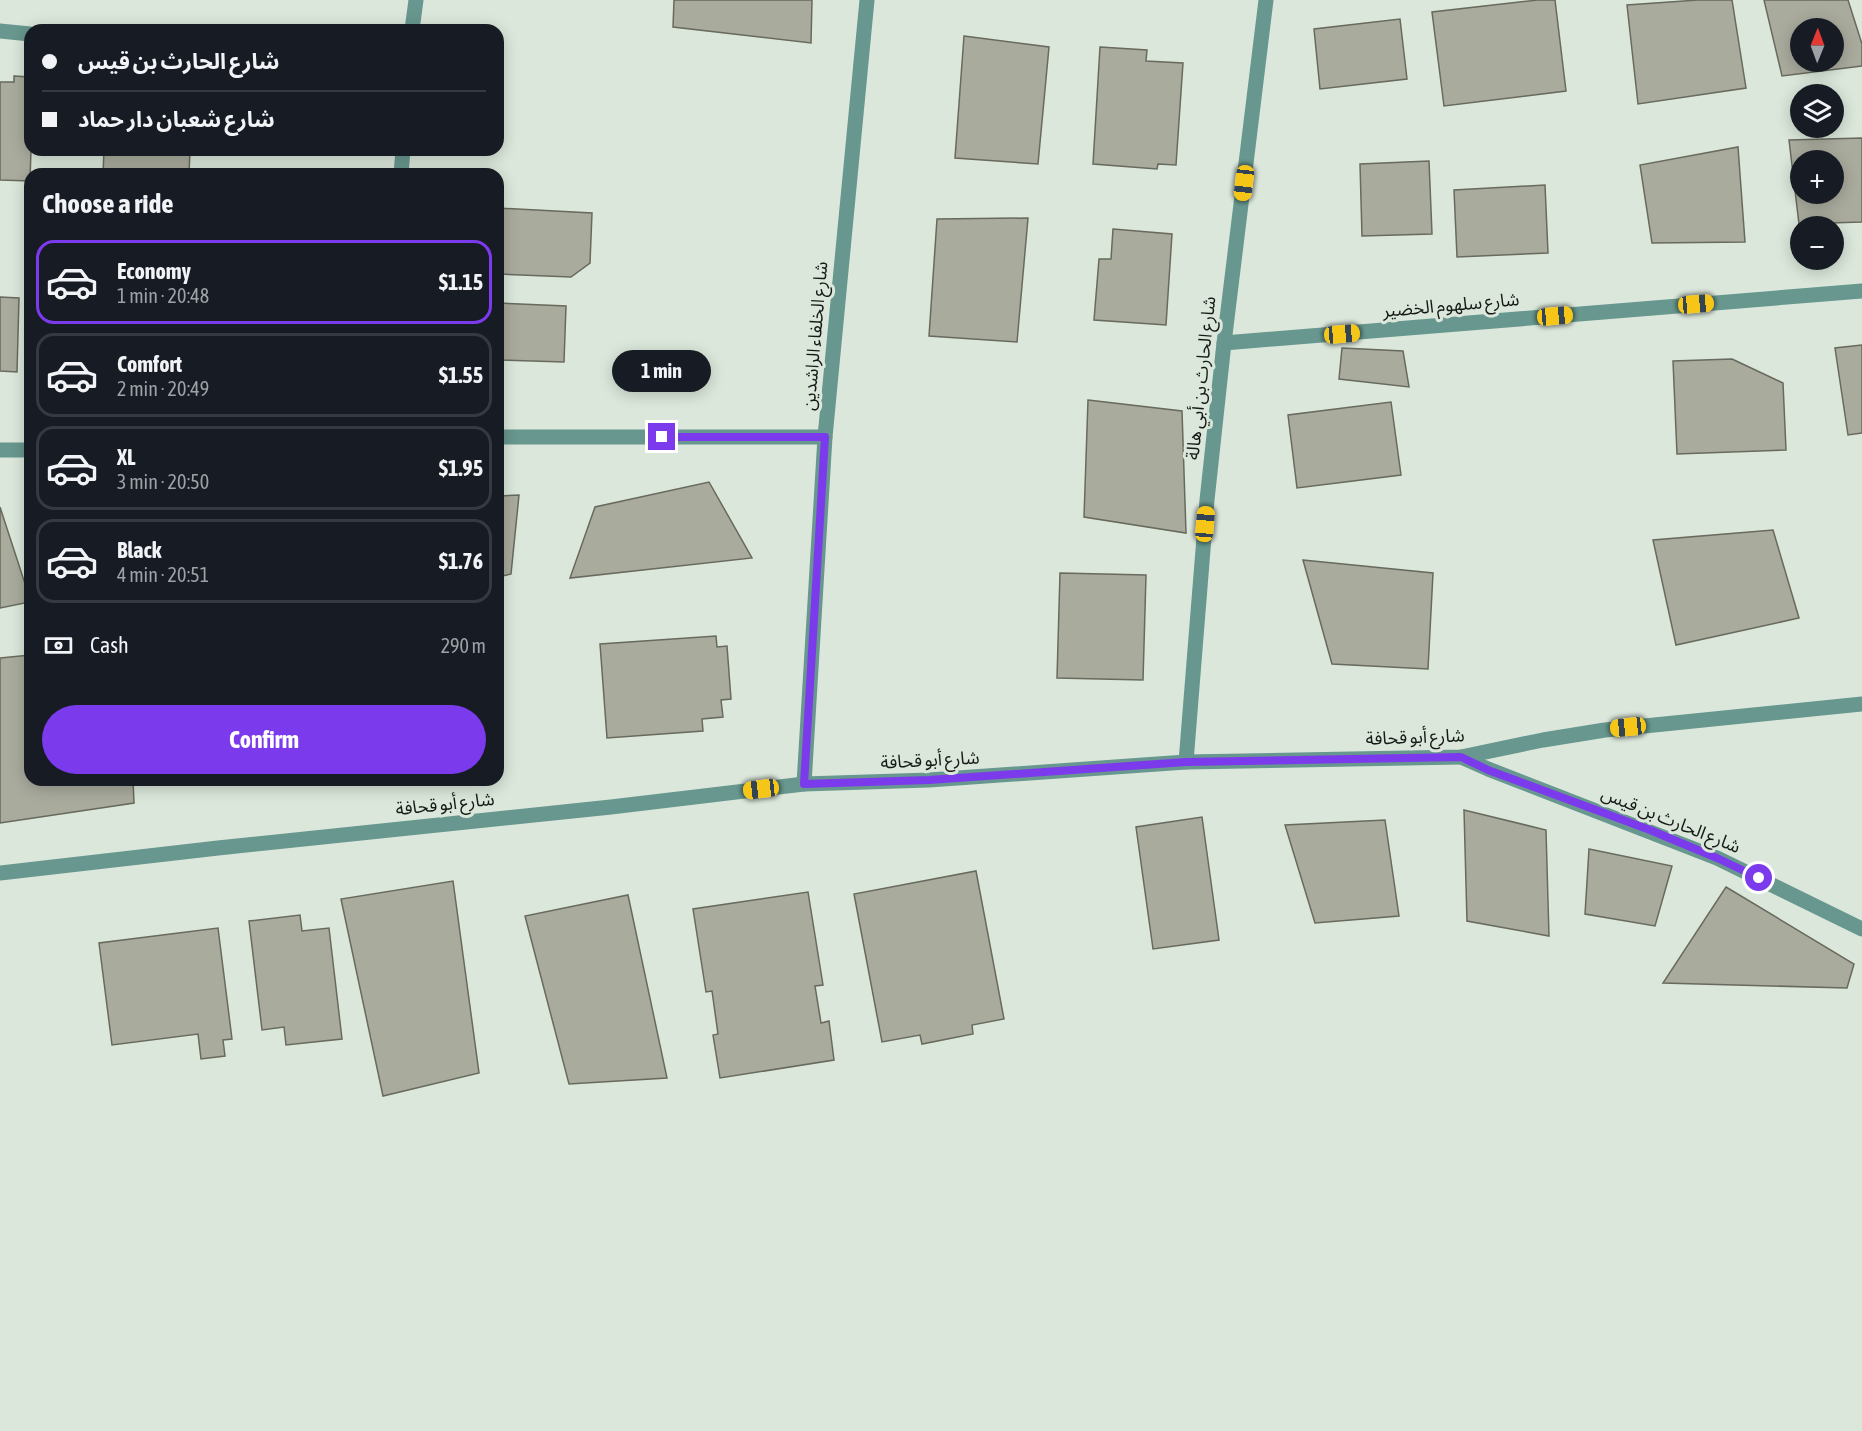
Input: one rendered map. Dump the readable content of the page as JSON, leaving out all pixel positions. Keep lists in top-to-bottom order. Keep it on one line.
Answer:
{"streets":{"street":["شارع سلهوم الخضير","شارع الخلفاء الراشدين","شارع الحارث بن أبي هالة","شارع أبو قحافة","شارع الحارث بن قيس"]},"crossings":[["شارع سلهوم الخضير","شارع الحارث بن أبي هالة"],["شارع الخلفاء الراشدين","شارع أبو قحافة"],["شارع الحارث بن أبي هالة","شارع أبو قحافة"],["شارع أبو قحافة","شارع الحارث بن قيس"]],"north":"top","page":{"map_buttons":["+","−"],"banner":["شارع الحارث بن قيس","شارع شعبان دار حماد"],"heading":"Choose a ride","list":[{"name":"Economy","note":"1 min · 20:48","value":"$1.15"},{"name":"Comfort","note":"2 min · 20:49","value":"$1.55"},{"name":"XL","note":"3 min · 20:50","value":"$1.95"},{"name":"Black","note":"4 min · 20:51","value":"$1.76"}],"bubble":"1 min","pay":["Cash","290 m"],"buttons":"Confirm"}}
